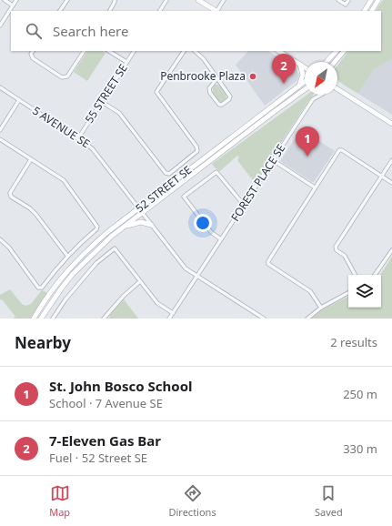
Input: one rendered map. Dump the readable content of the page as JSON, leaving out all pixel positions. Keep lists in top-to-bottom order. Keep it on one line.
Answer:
{"streets":{"main road":["52 STREET SE"],"street":["55 STREET SE","5 AVENUE SE","FOREST PLACE SE"]},"crossings":[["55 STREET SE","5 AVENUE SE"],["5 AVENUE SE","FOREST PLACE SE"],["5 AVENUE SE","52 STREET SE"]],"places":["Penbrooke Plaza"],"north":"bottom left","page":{"search":"Search here","pins":["2","1"],"heading":["Nearby","2 results"],"list":[{"mark":"1","name":"St. John Bosco School","note":"School · 7 Avenue SE","value":"250 m"},{"mark":"2","name":"7-Eleven Gas Bar","note":"Fuel · 52 Street SE","value":"330 m"}],"nav":["Map","Directions","Saved"]}}
